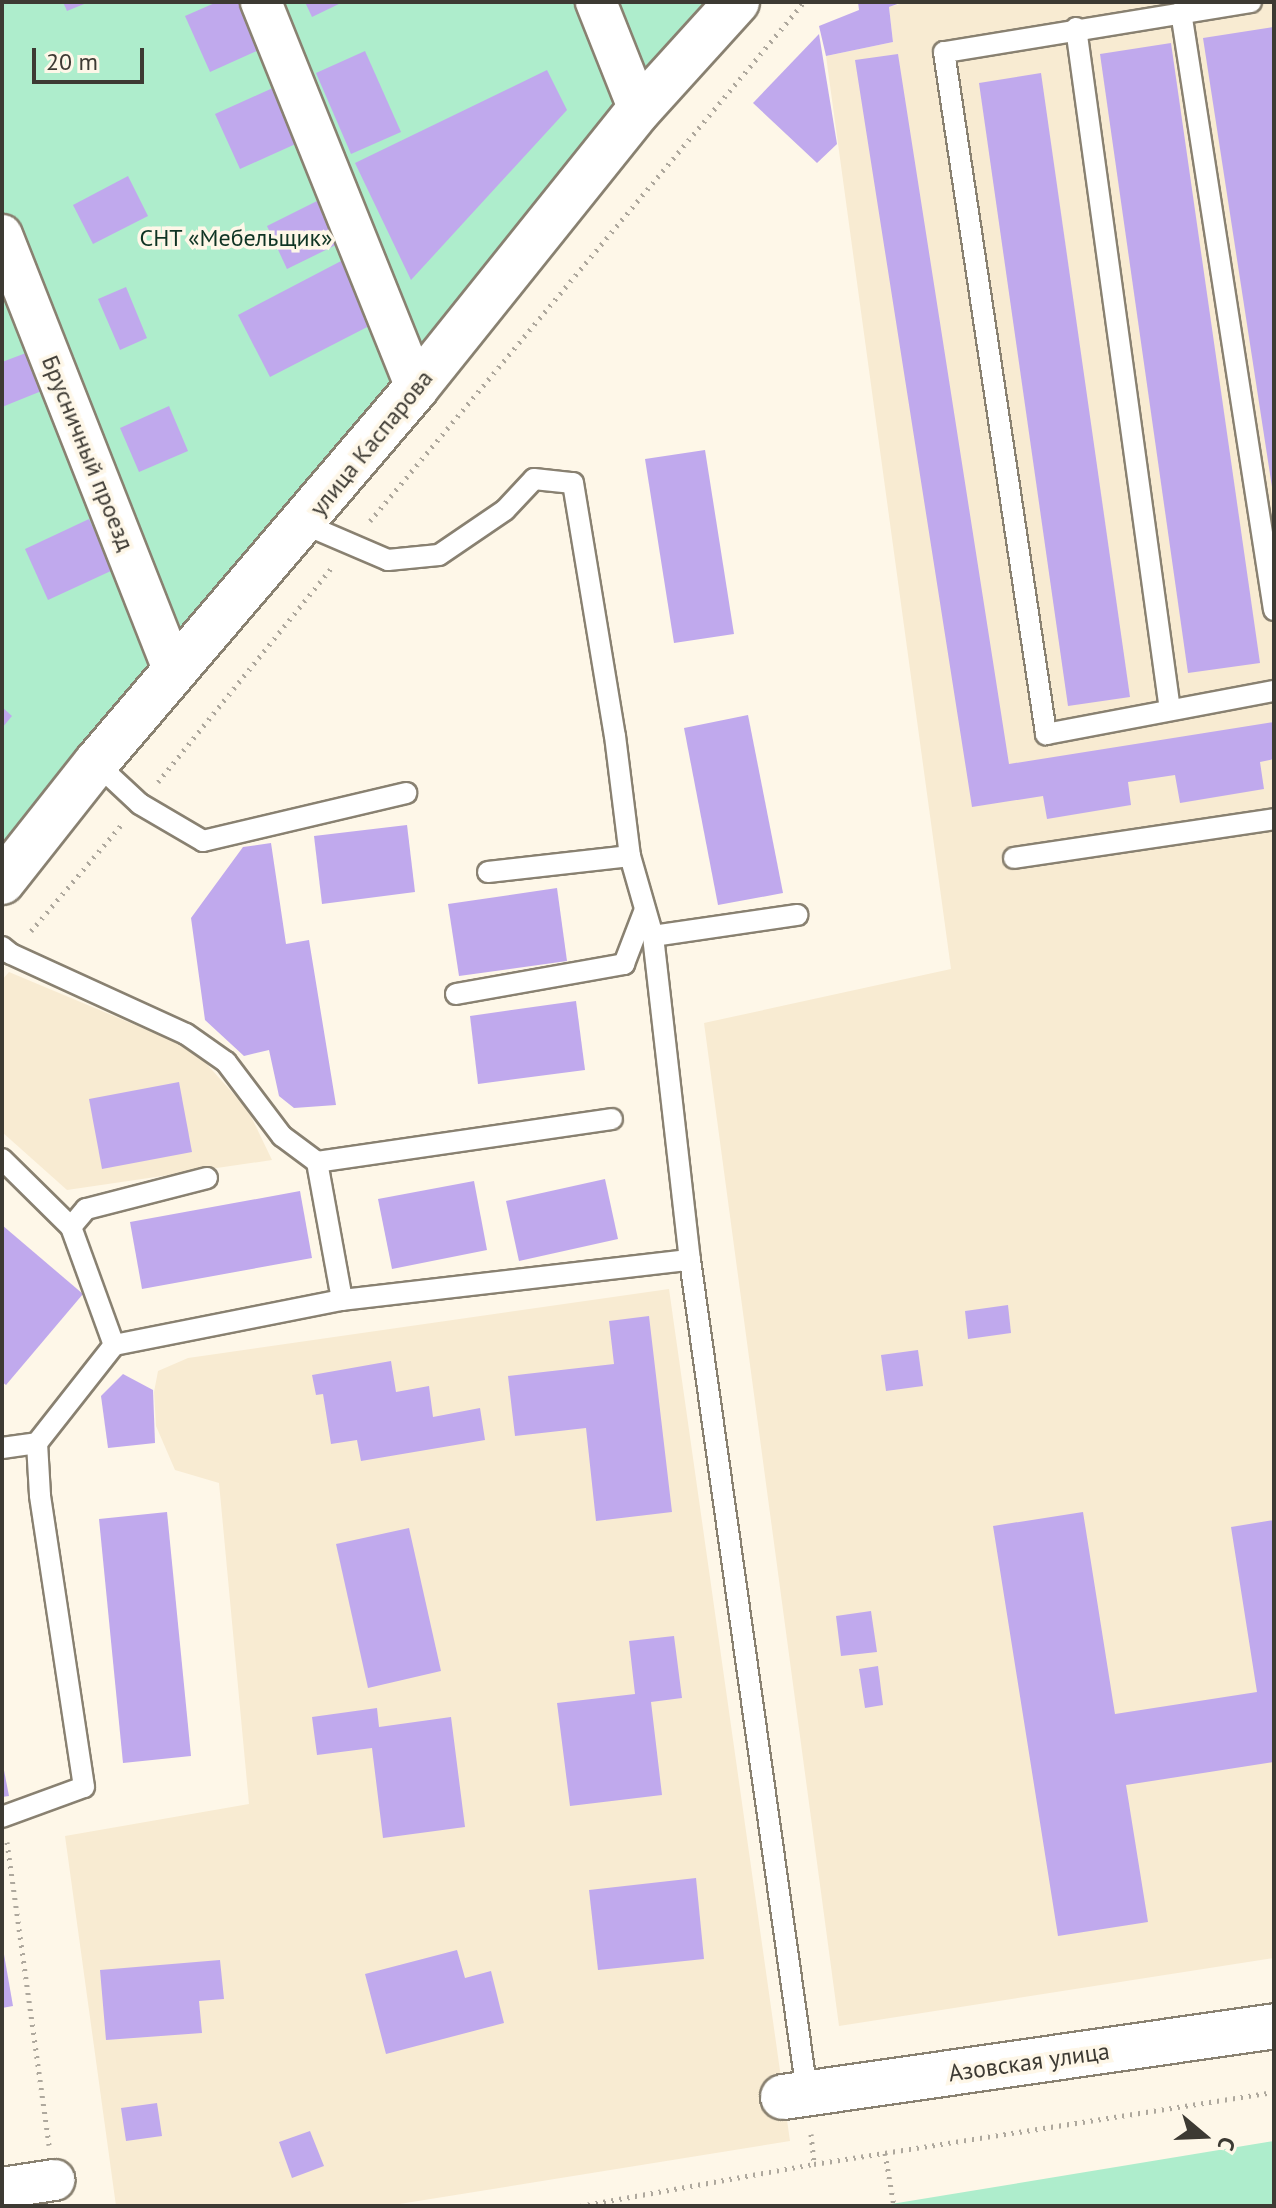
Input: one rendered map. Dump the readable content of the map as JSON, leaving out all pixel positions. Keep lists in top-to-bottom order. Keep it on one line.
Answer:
{"streets":{"main road":["улица Каспарова","Азовская улица"],"street":["Брусничный проезд"]},"crossings":[["улица Каспарова","Брусничный проезд"]],"parks":["СНТ «Мебельщик»"],"scale_bar":"20 m","north":"right"}
